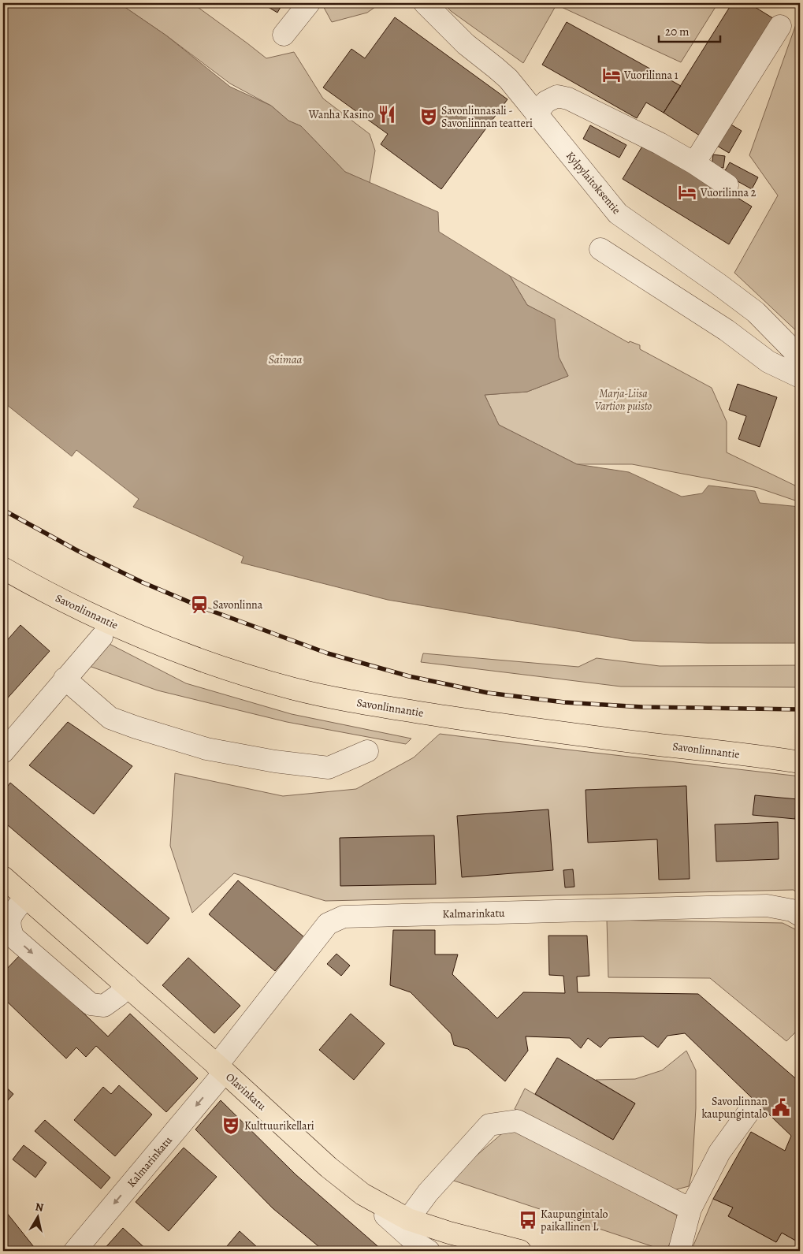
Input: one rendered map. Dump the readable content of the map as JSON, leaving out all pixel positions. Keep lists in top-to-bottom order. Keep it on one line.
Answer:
{"streets":{"main road":["Savonlinnantie","Olavinkatu"],"street":["Kylpylaitoksentie","Kalmarinkatu"]},"crossings":[["Kalmarinkatu","Olavinkatu"]],"water":["Saimaa"],"parks":["Marja-Liisa Vartion puisto"],"places":{"hotel":["Vuorilinna 1","Vuorilinna 2"],"restaurant":["Wanha Kasino"],"theatre":["Savonlinnasali - Savonlinnan teatteri","Kulttuurikellari"],"station":["Savonlinna"],"public building":["Savonlinnan kaupungintalo"],"bus stop":["Kaupungintalo paikallinen L"]},"scale_bar":"20 m","north":"top"}
